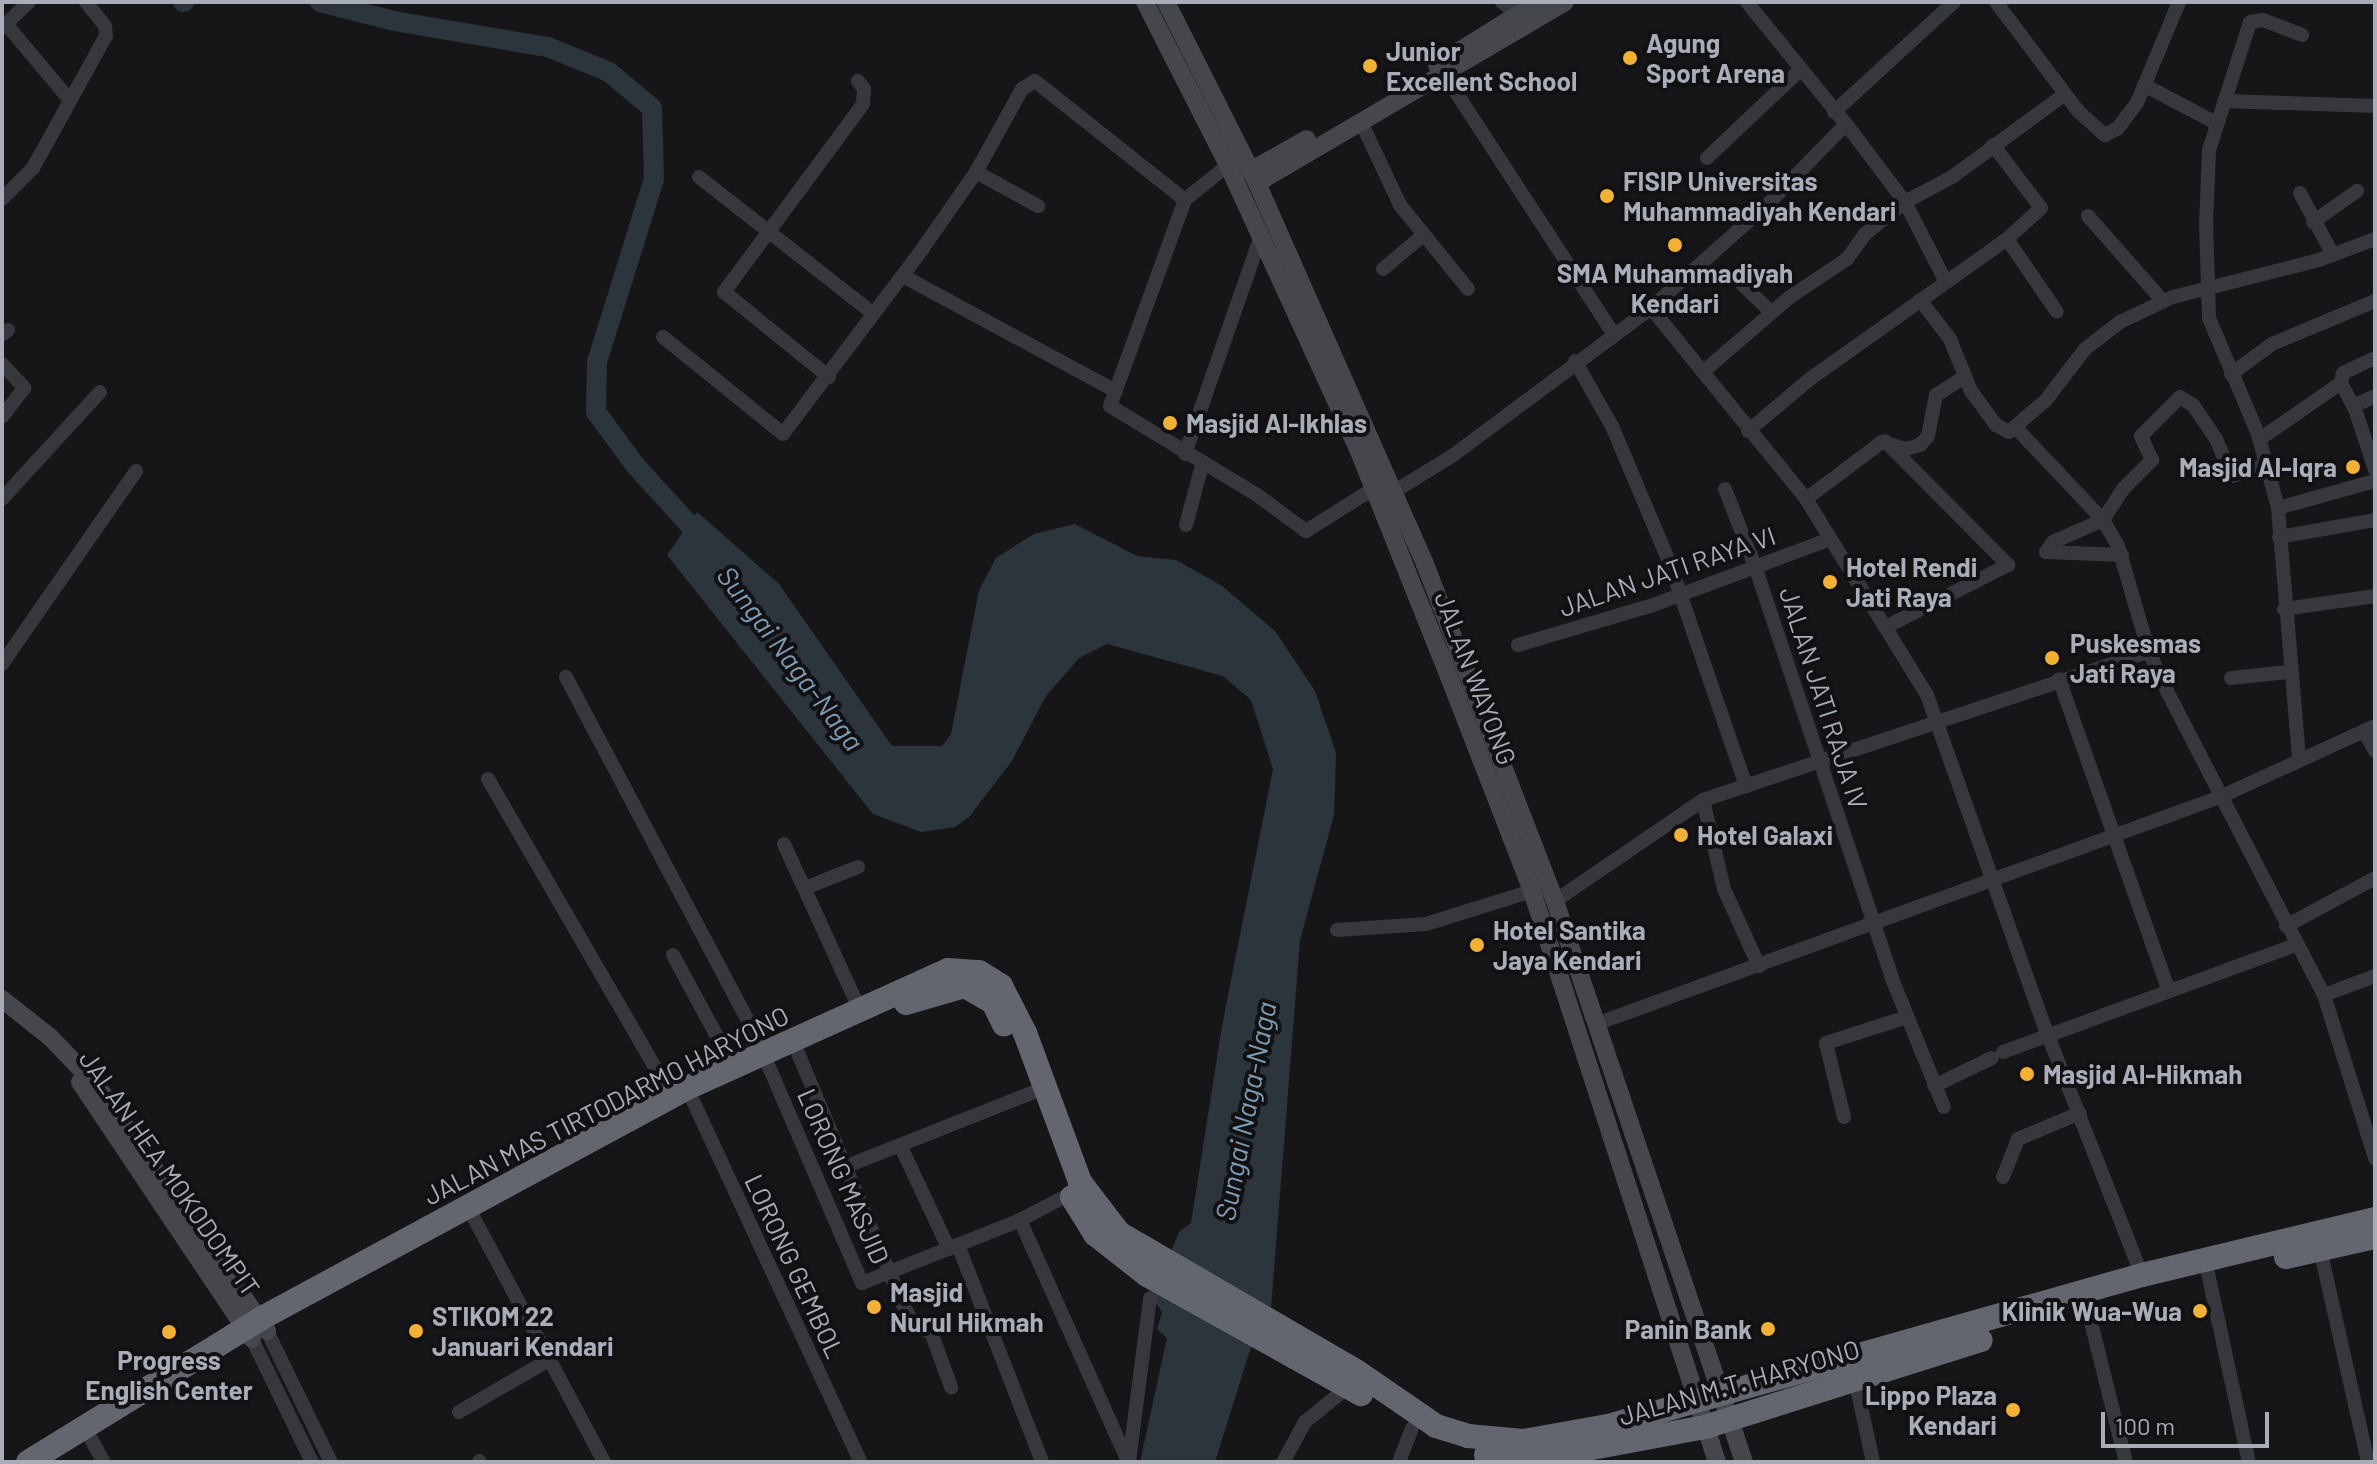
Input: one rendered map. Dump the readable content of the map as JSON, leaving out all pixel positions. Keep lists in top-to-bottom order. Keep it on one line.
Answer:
{"streets":{"highway":["JALAN MAS TIRTODARMO HARYONO","JALAN M.T. HARYONO"],"main road":["JALAN WAYONG","JALAN HEA MOKODOMPIT"],"street":["JALAN JATI RAYA VI","JALAN JATI RAJA IV","LORONG MASJID","LORONG GEMBOL"]},"crossings":[["JALAN JATI RAYA VI","JALAN JATI RAJA IV"],["JALAN WAYONG","JALAN M.T. HARYONO"],["JALAN MAS TIRTODARMO HARYONO","JALAN HEA MOKODOMPIT"],["JALAN MAS TIRTODARMO HARYONO","LORONG MASJID"],["JALAN MAS TIRTODARMO HARYONO","LORONG GEMBOL"],["JALAN MAS TIRTODARMO HARYONO","JALAN M.T. HARYONO"]],"water":["Sungai Naga-Naga"],"places":["Agung Sport Arena","Junior Excellent School","FISIP Universitas Muhammadiyah Kendari","SMA Muhammadiyah Kendari","Masjid Al-Ikhlas","Masjid Al-Iqra","Hotel Rendi Jati Raya","Puskesmas Jati Raya","Hotel Galaxi","Hotel Santika Jaya Kendari","Masjid Al-Hikmah","Masjid Nurul Hikmah","Klinik Wua-Wua","Panin Bank","STIKOM 22 Januari Kendari","Progress English Center","Lippo Plaza Kendari"],"scale_bar":"100 m"}
